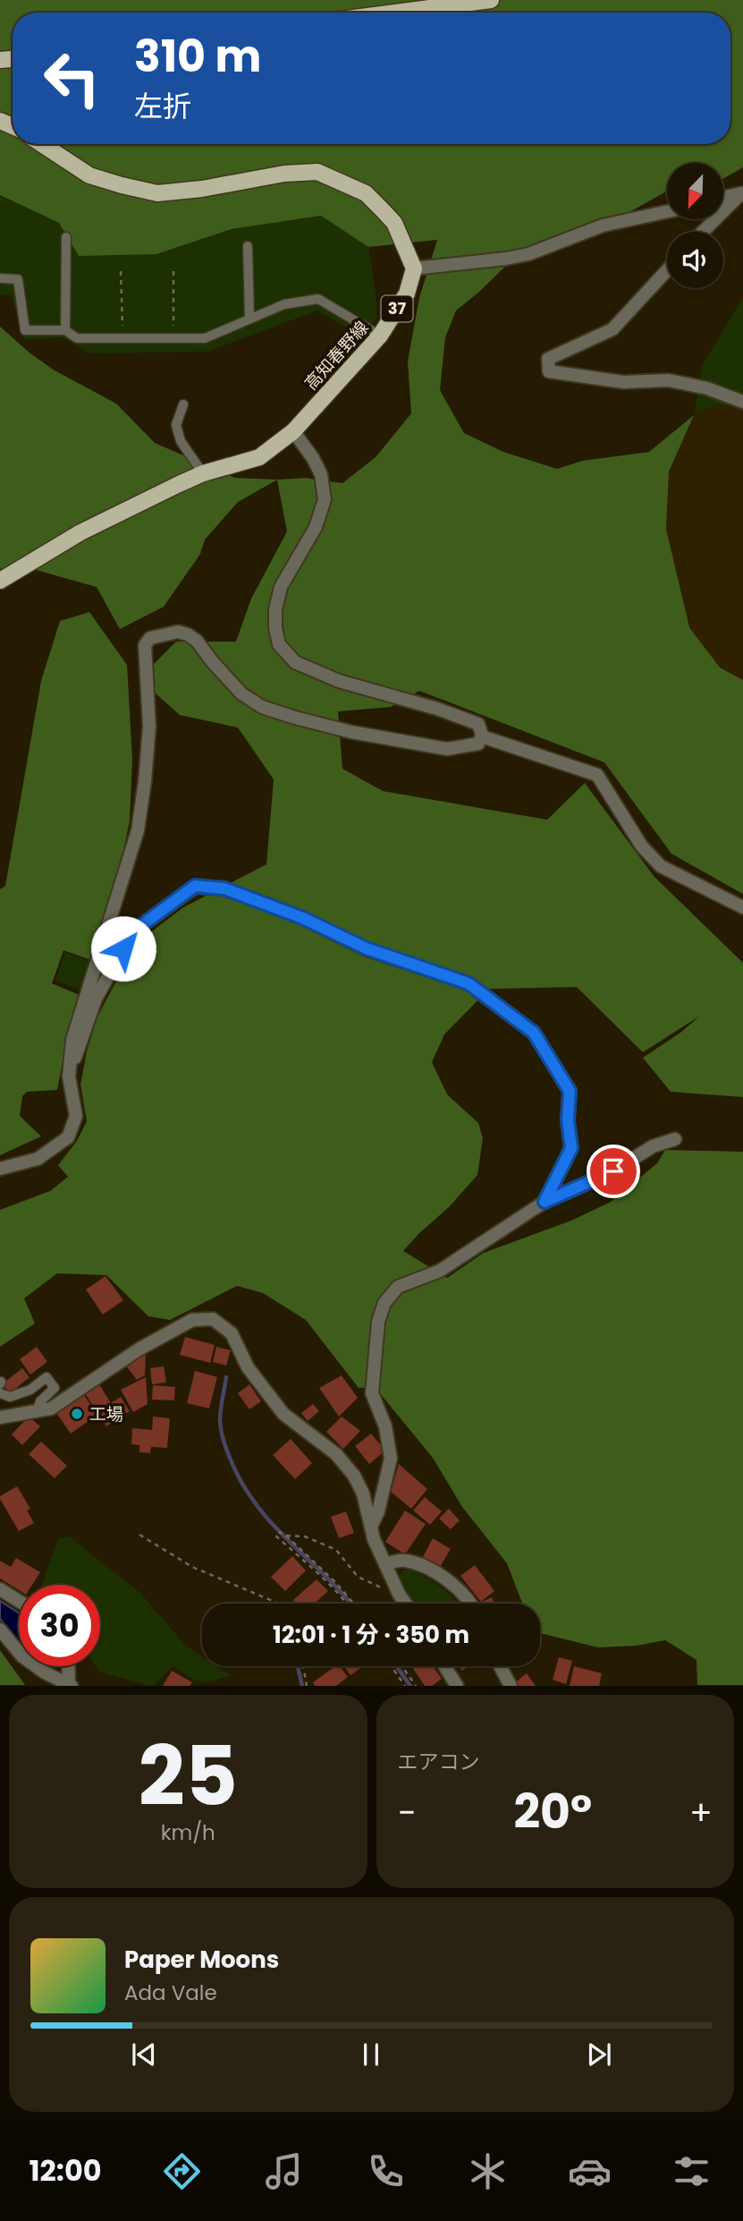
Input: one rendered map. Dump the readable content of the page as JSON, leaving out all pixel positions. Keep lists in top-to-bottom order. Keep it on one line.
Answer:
{"streets":{"main road":["37","高知春野線"]},"places":["工場"],"north":"bottom left","page":{"turn":["310 m","左折"],"limit":"30","trip":"12:01 · 1 分 · 350 m","tile":[["25","km/h"],"エアコン"],"heat":["−","20°","+"],"song":["Paper Moons","Ada Vale"],"tabs":"12:00"}}
